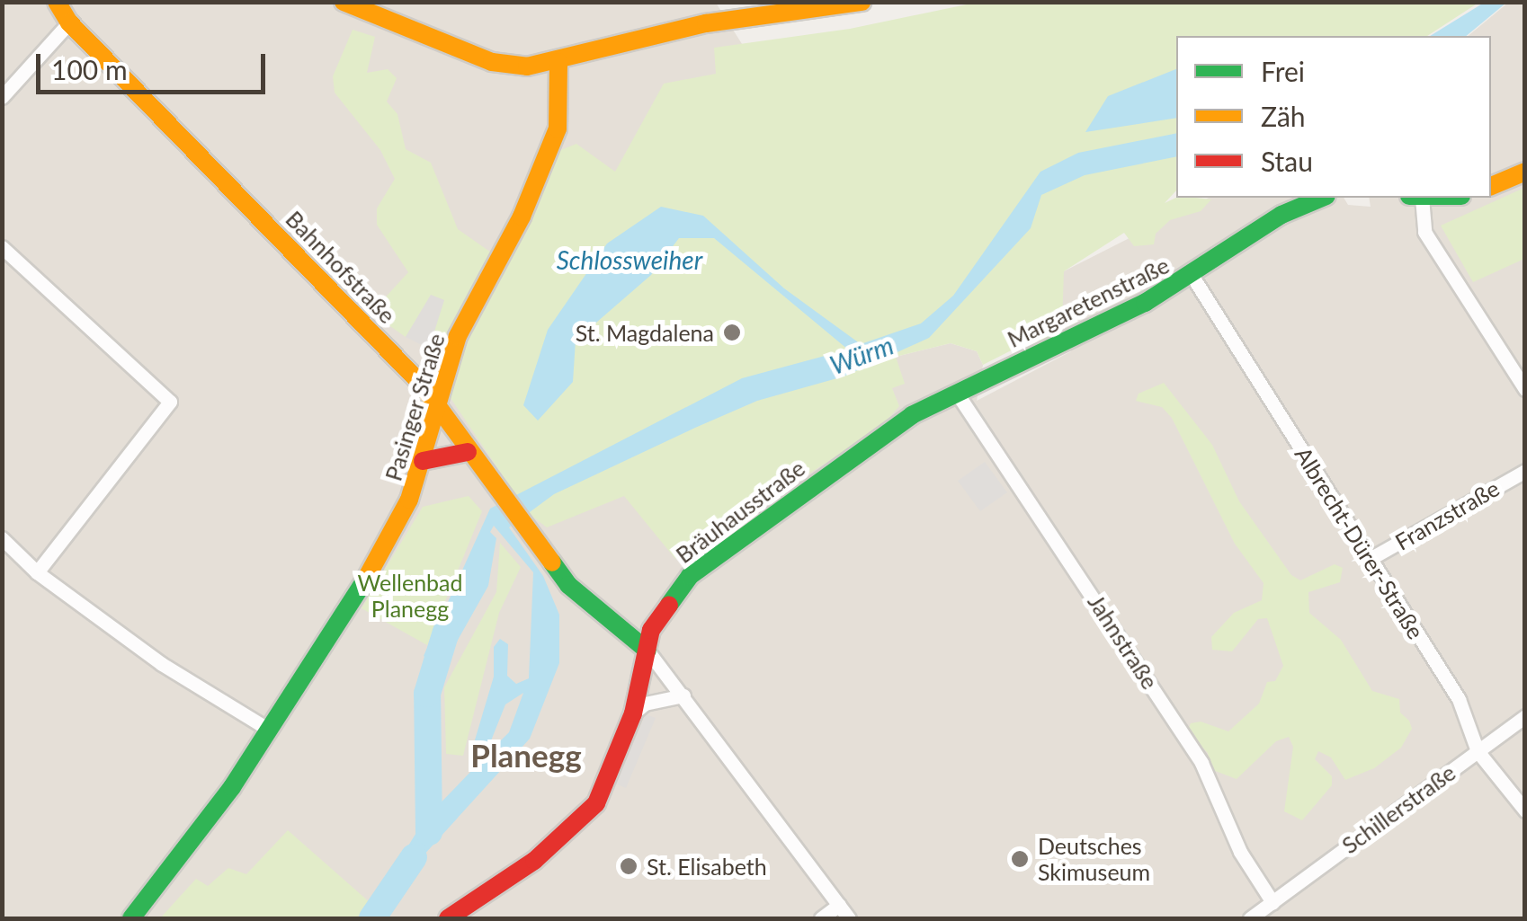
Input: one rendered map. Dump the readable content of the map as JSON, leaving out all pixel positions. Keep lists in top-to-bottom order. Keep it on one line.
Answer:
{"streets":{"street":["Bahnhofstraße","Margaretenstraße","Pasinger Straße","Bräuhausstraße","Franzstraße","Albrecht-Dürer-Straße","Jahnstraße","Schillerstraße"]},"crossings":[["Bahnhofstraße","Pasinger Straße"],["Bahnhofstraße","Bräuhausstraße"],["Margaretenstraße","Bräuhausstraße"],["Margaretenstraße","Albrecht-Dürer-Straße"],["Margaretenstraße","Jahnstraße"],["Bräuhausstraße","Jahnstraße"],["Franzstraße","Albrecht-Dürer-Straße"],["Albrecht-Dürer-Straße","Schillerstraße"],["Jahnstraße","Schillerstraße"]],"districts":["Planegg"],"water":["Schlossweiher","Würm"],"parks":["Wellenbad Planegg"],"places":["St. Magdalena","Deutsches Skimuseum","St. Elisabeth"],"legend":["Frei","Zäh","Stau"],"scale_bar":"100 m"}
